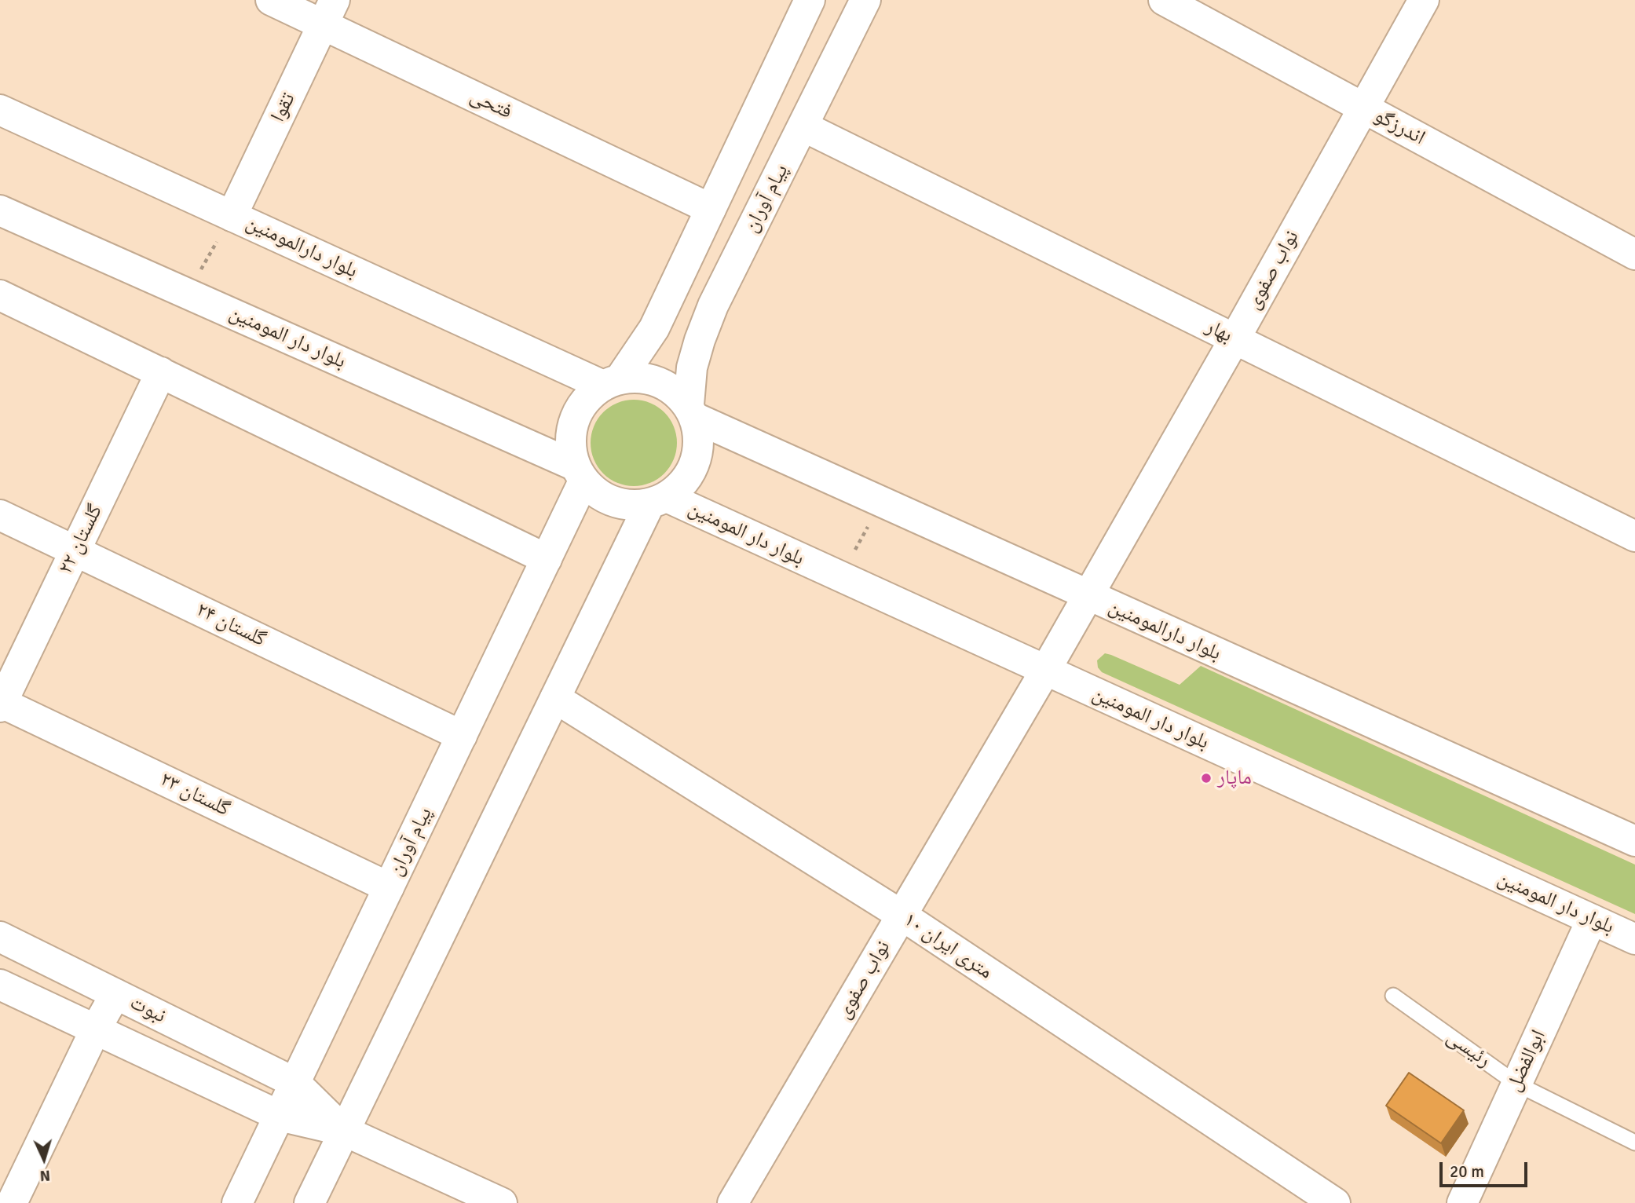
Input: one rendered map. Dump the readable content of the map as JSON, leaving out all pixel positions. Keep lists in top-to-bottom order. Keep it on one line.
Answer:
{"streets":{"street":["فتحی","تقوا","اندرزگو","پیام آوران","بلوار دارالمومنین","نواب صفوی","بهار","بلوار دار المومنین","گلستان ۲۲","گلستان ۲۴","گلستان ۲۳","۱۰ متری ایران","نبوت","ابوالفضل"],"lane":["رئیسی"]},"crossings":[["فتحی","تقوا"],["تقوا","بلوار دارالمومنین"],["اندرزگو","نواب صفوی"],["پیام آوران","بلوار دارالمومنین"],["پیام آوران","بهار"],["پیام آوران","بلوار دار المومنین"],["پیام آوران","گلستان ۲۴"],["پیام آوران","گلستان ۲۳"],["پیام آوران","نبوت"],["بلوار دارالمومنین","نواب صفوی"],["بلوار دارالمومنین","بلوار دار المومنین"],["نواب صفوی","بهار"],["نواب صفوی","بلوار دار المومنین"],["نواب صفوی","۱۰ متری ایران"],["بلوار دار المومنین","ابوالفضل"],["گلستان ۲۲","گلستان ۲۴"],["گلستان ۲۲","گلستان ۲۳"],["رئیسی","ابوالفضل"]],"places":["ماپار"],"scale_bar":"20 m","north":"bottom"}
